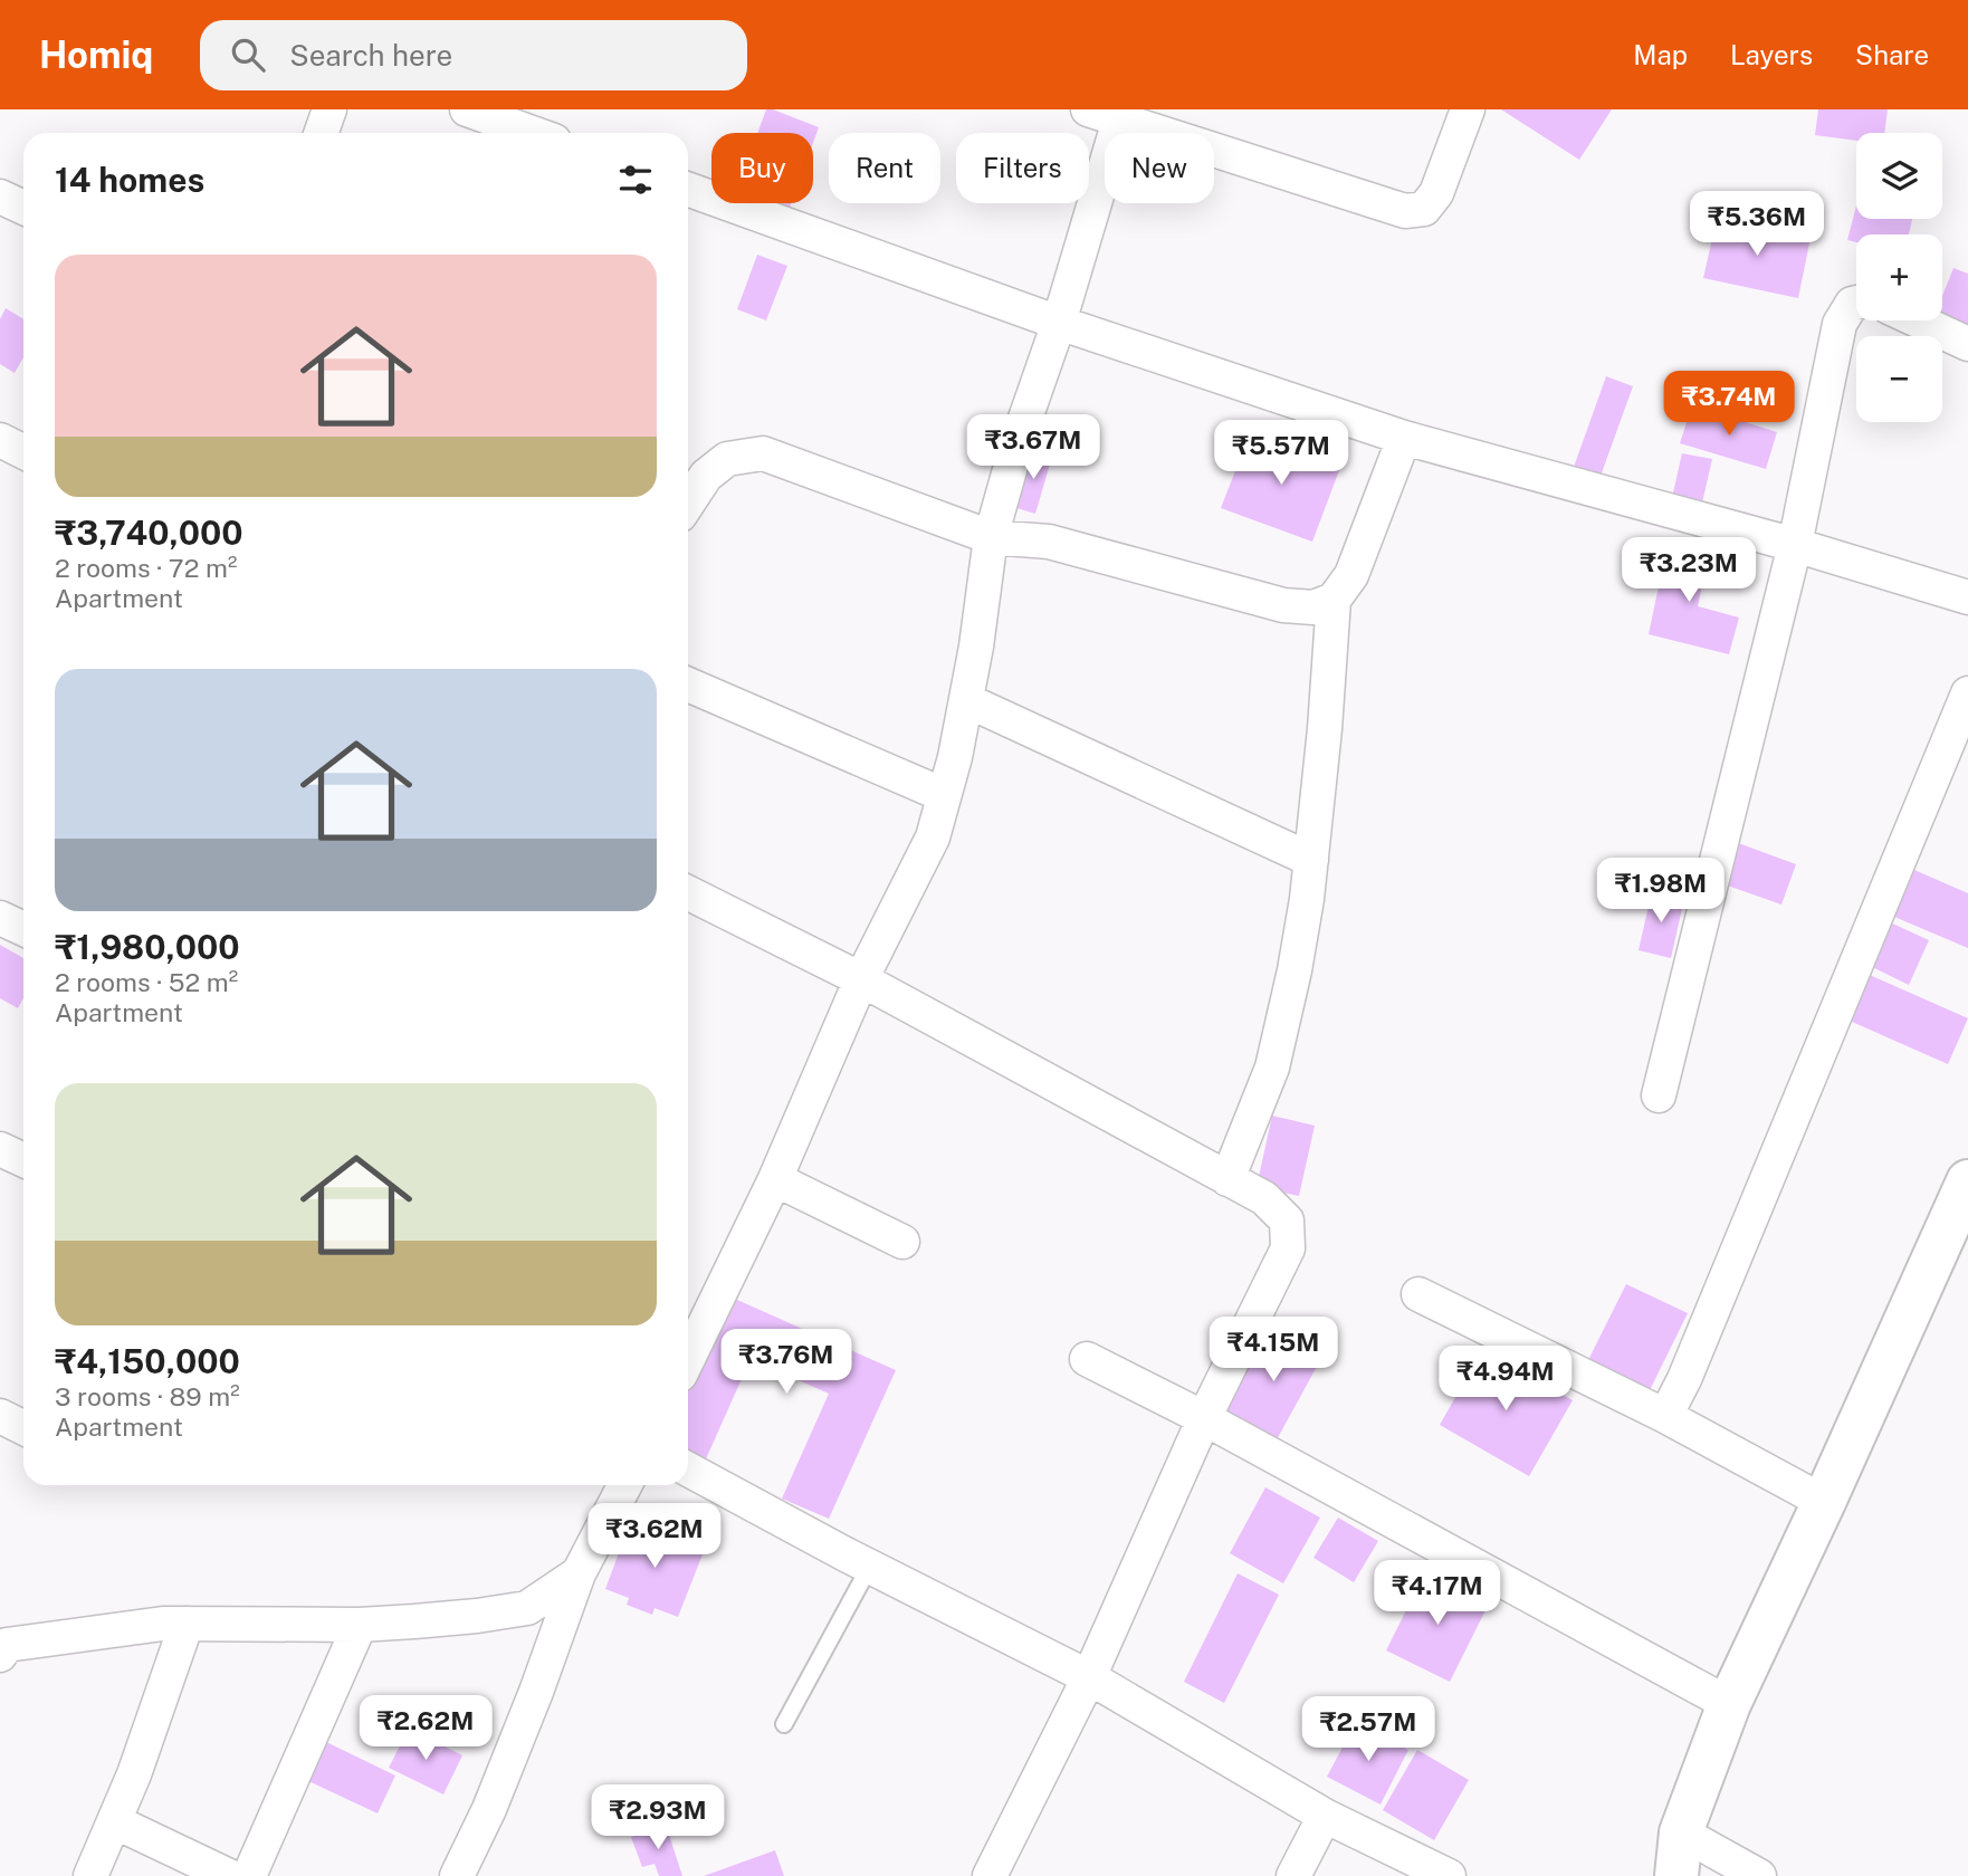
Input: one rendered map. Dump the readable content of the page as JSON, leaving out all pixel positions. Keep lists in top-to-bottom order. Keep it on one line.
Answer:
{"page":{"header":"Homiq","search":"Search here","nav":["Map","Layers","Share"],"map_buttons":["+","−"],"chip":["Buy","Rent","Filters","New"],"heading":"14 homes","price":["₹5.36M","₹3.74M","₹3.67M","₹5.57M","₹3.23M","₹1.98M","₹4.15M","₹3.76M","₹4.94M","₹3.62M","₹4.17M","₹2.62M","₹2.57M","₹2.93M"],"list":[{"name":"₹3,740,000","note":"2 rooms · 72 m² · Apartment"},{"name":"₹1,980,000","note":"2 rooms · 52 m² · Apartment"},{"name":"₹4,150,000","note":"3 rooms · 89 m² · Apartment"}]}}
